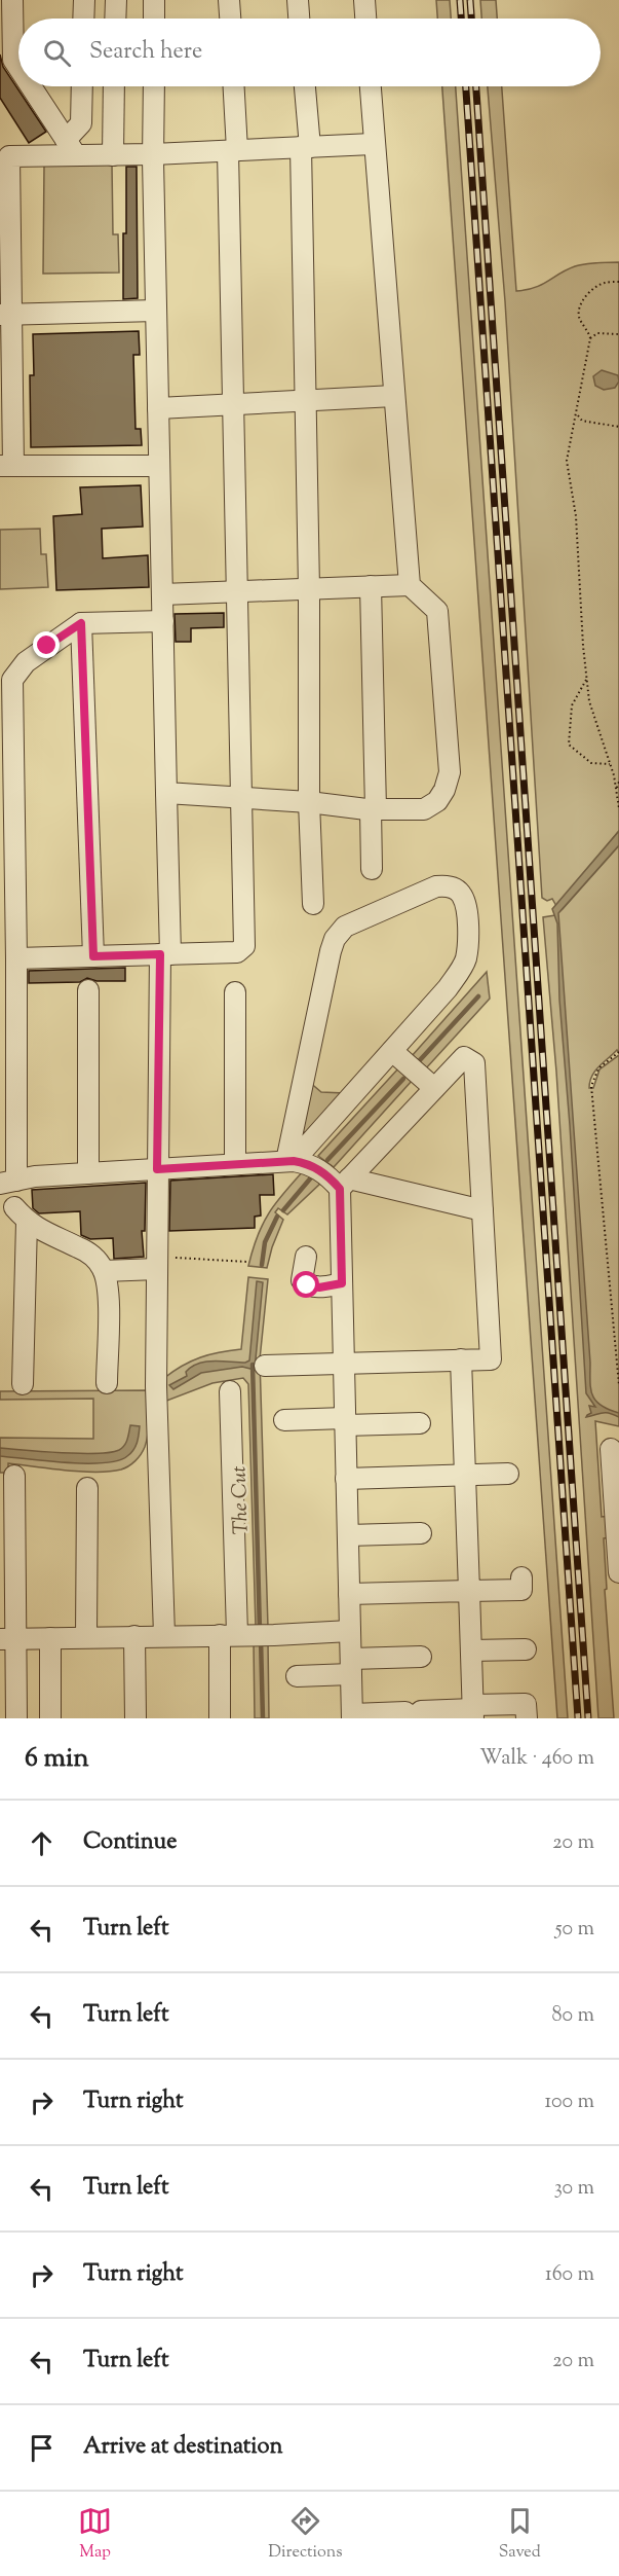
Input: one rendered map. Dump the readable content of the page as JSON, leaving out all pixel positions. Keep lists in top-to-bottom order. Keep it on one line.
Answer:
{"water":["The Cut"],"page":{"search":"Search here","heading":["6 min","Walk · 460 m"],"list":[["Continue","20 m"],["Turn left","50 m"],["Turn left","80 m"],["Turn right","100 m"],["Turn left","30 m"],["Turn right","160 m"],["Turn left","20 m"],"Arrive at destination"],"nav":["Map","Directions","Saved"]}}
